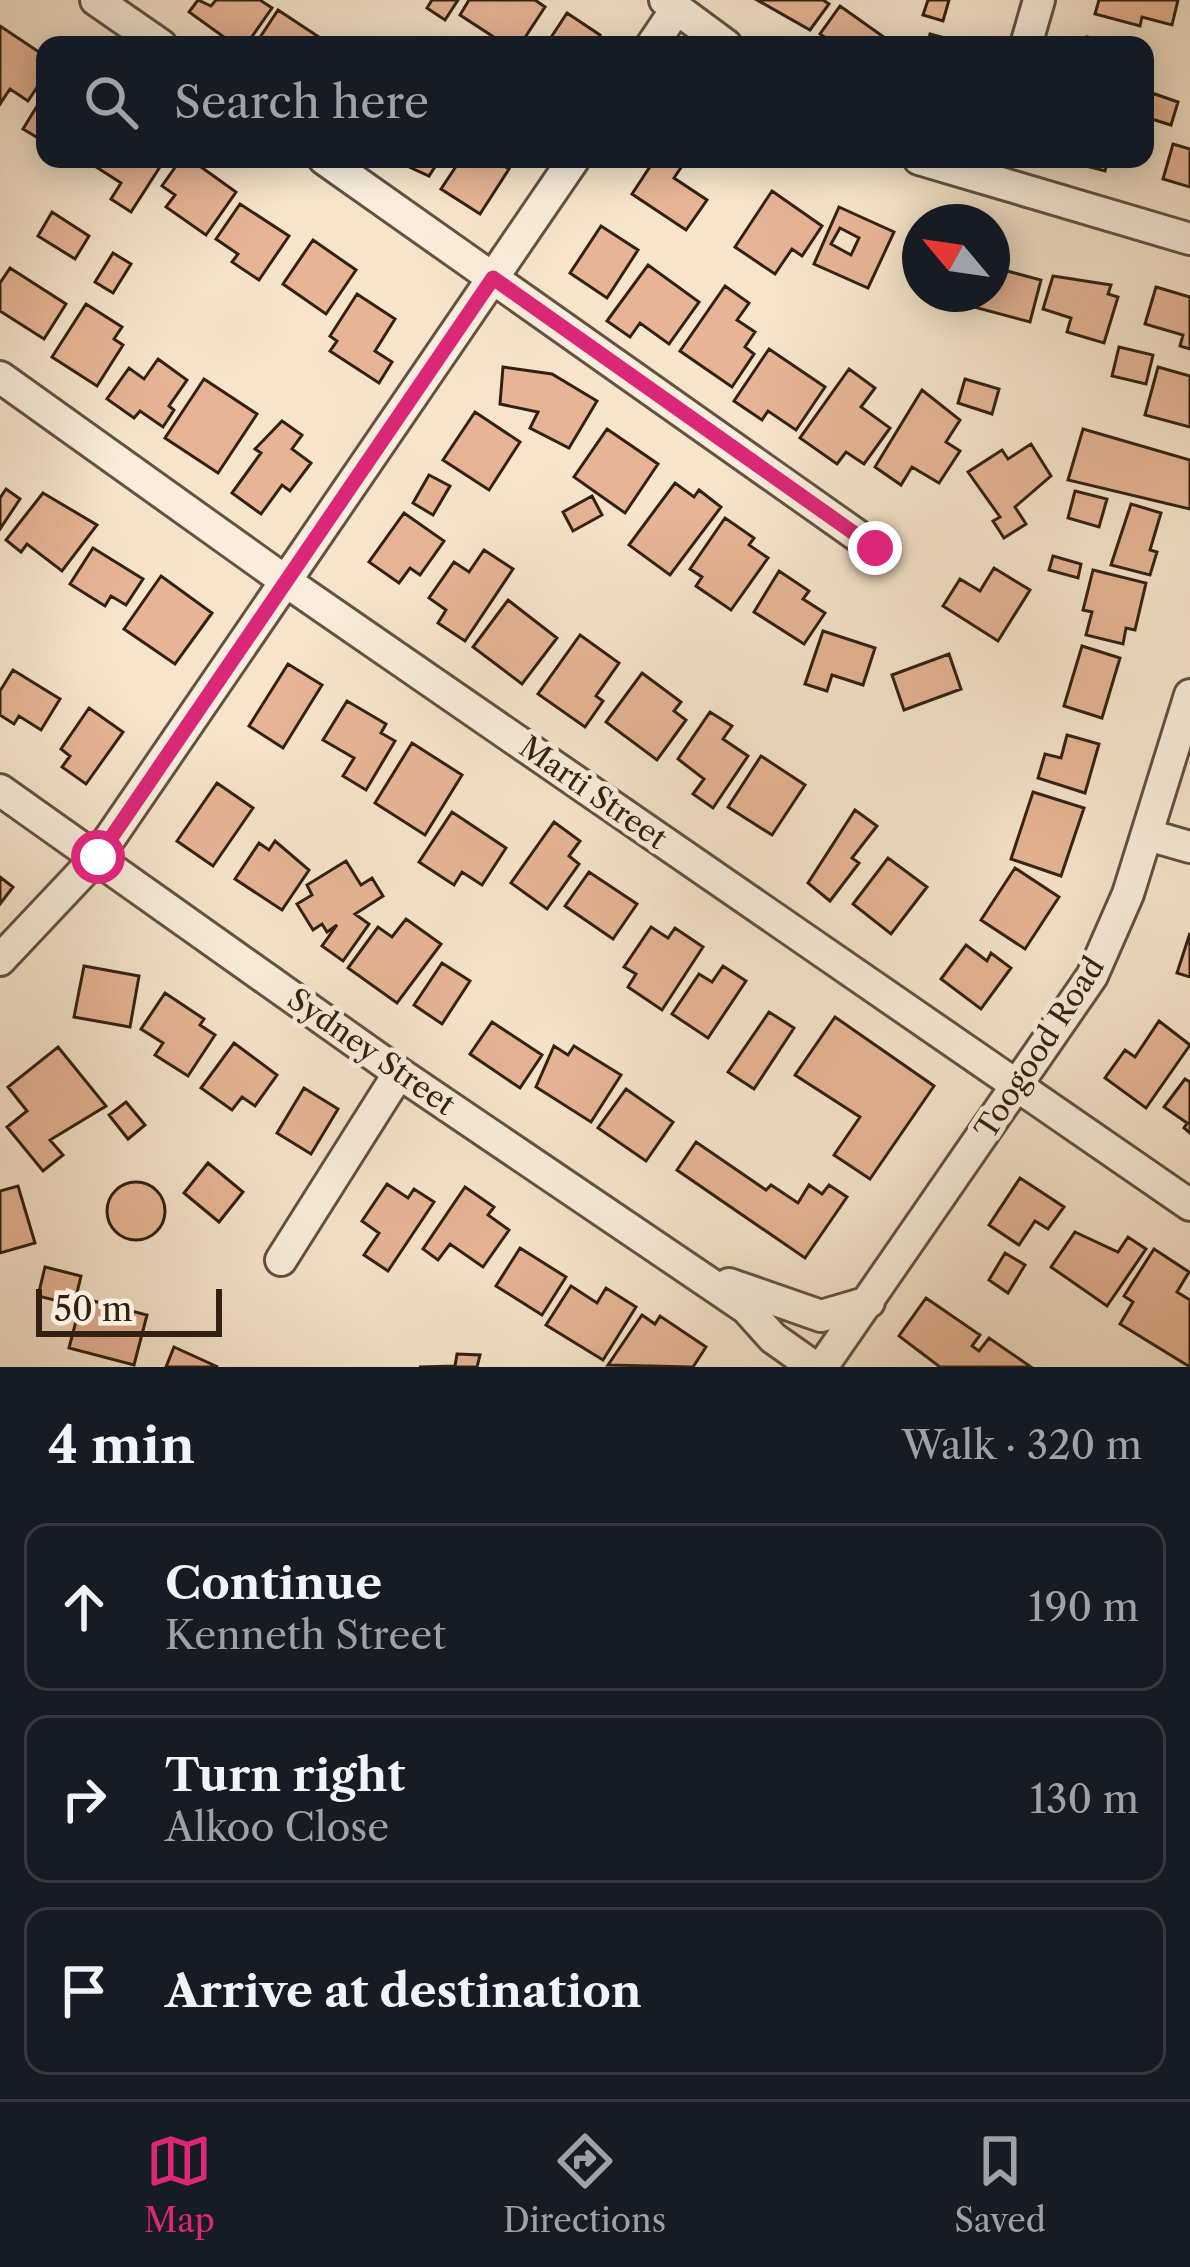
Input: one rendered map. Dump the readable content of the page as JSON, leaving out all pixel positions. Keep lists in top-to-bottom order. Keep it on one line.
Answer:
{"streets":{"street":["Marti Street","Toogood Road","Sydney Street"]},"crossings":[["Marti Street","Toogood Road"],["Toogood Road","Sydney Street"]],"scale_bar":"50 m","north":"top left","page":{"search":"Search here","scale":"50 m","heading":["4 min","Walk · 320 m"],"list":[["Continue","Kenneth Street","190 m"],["Turn right","Alkoo Close","130 m"],"Arrive at destination"],"nav":["Map","Directions","Saved"]}}
